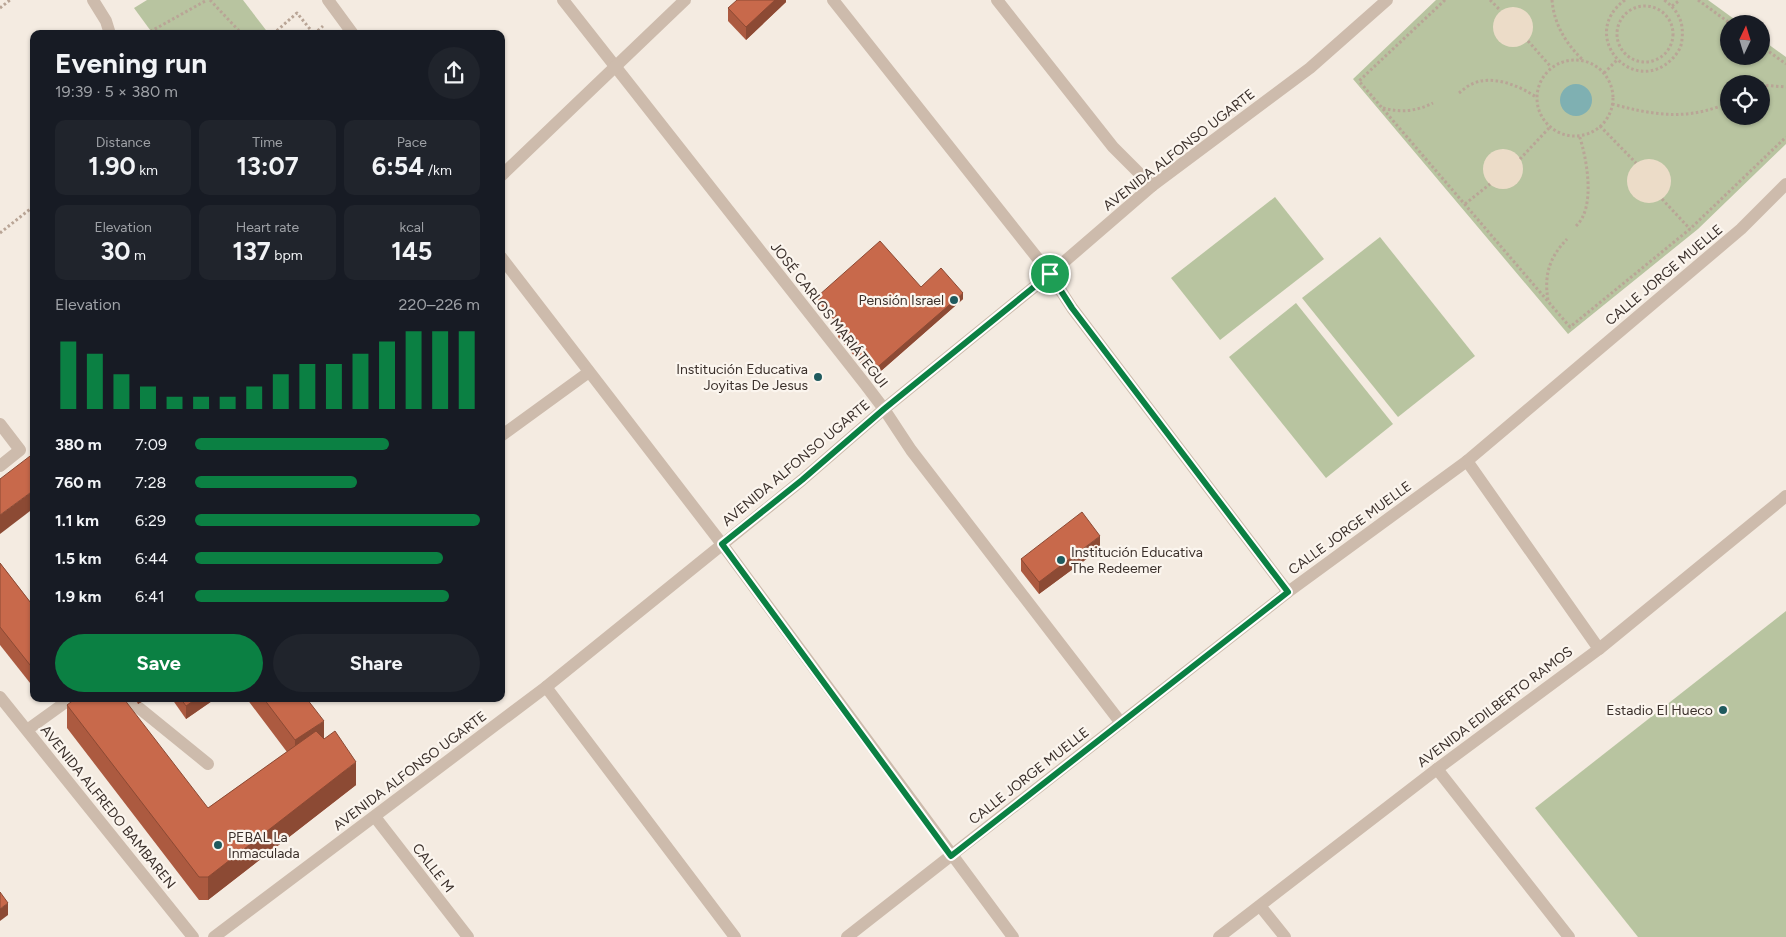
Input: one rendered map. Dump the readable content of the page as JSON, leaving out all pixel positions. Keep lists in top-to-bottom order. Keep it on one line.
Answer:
{"streets":{"street":["AVENIDA ALFONSO UGARTE","CALLE JORGE MUELLE","JOSÉ CARLOS MARIÁTEGUI","AVENIDA EDILBERTO RAMOS","AVENIDA ALFREDO BAMBAREN","CALLE M"]},"crossings":[["AVENIDA ALFONSO UGARTE","JOSÉ CARLOS MARIÁTEGUI"],["AVENIDA ALFONSO UGARTE","CALLE M"],["CALLE JORGE MUELLE","JOSÉ CARLOS MARIÁTEGUI"]],"places":["Pensión Israel","Institución Educativa Joyitas De Jesus","Institución Educativa The Redeemer","Estadio El Hueco","PEBAL La Inmaculada"],"north":"top","page":{"heading":["Evening run","19:39 · 5 × 380 m"],"stats":[["Distance","1.90 km"],["Time","13:07"],["Pace","6:54 /km"],["Elevation","30 m"],["Heart rate","137 bpm"],["kcal","145"]],"chart":["Elevation","220–226 m"],"list":[{"name":"380 m","note":"7:09"},{"name":"760 m","note":"7:28"},{"name":"1.1 km","note":"6:29"},{"name":"1.5 km","note":"6:44"},{"name":"1.9 km","note":"6:41"}],"buttons":["Save","Share"]}}
